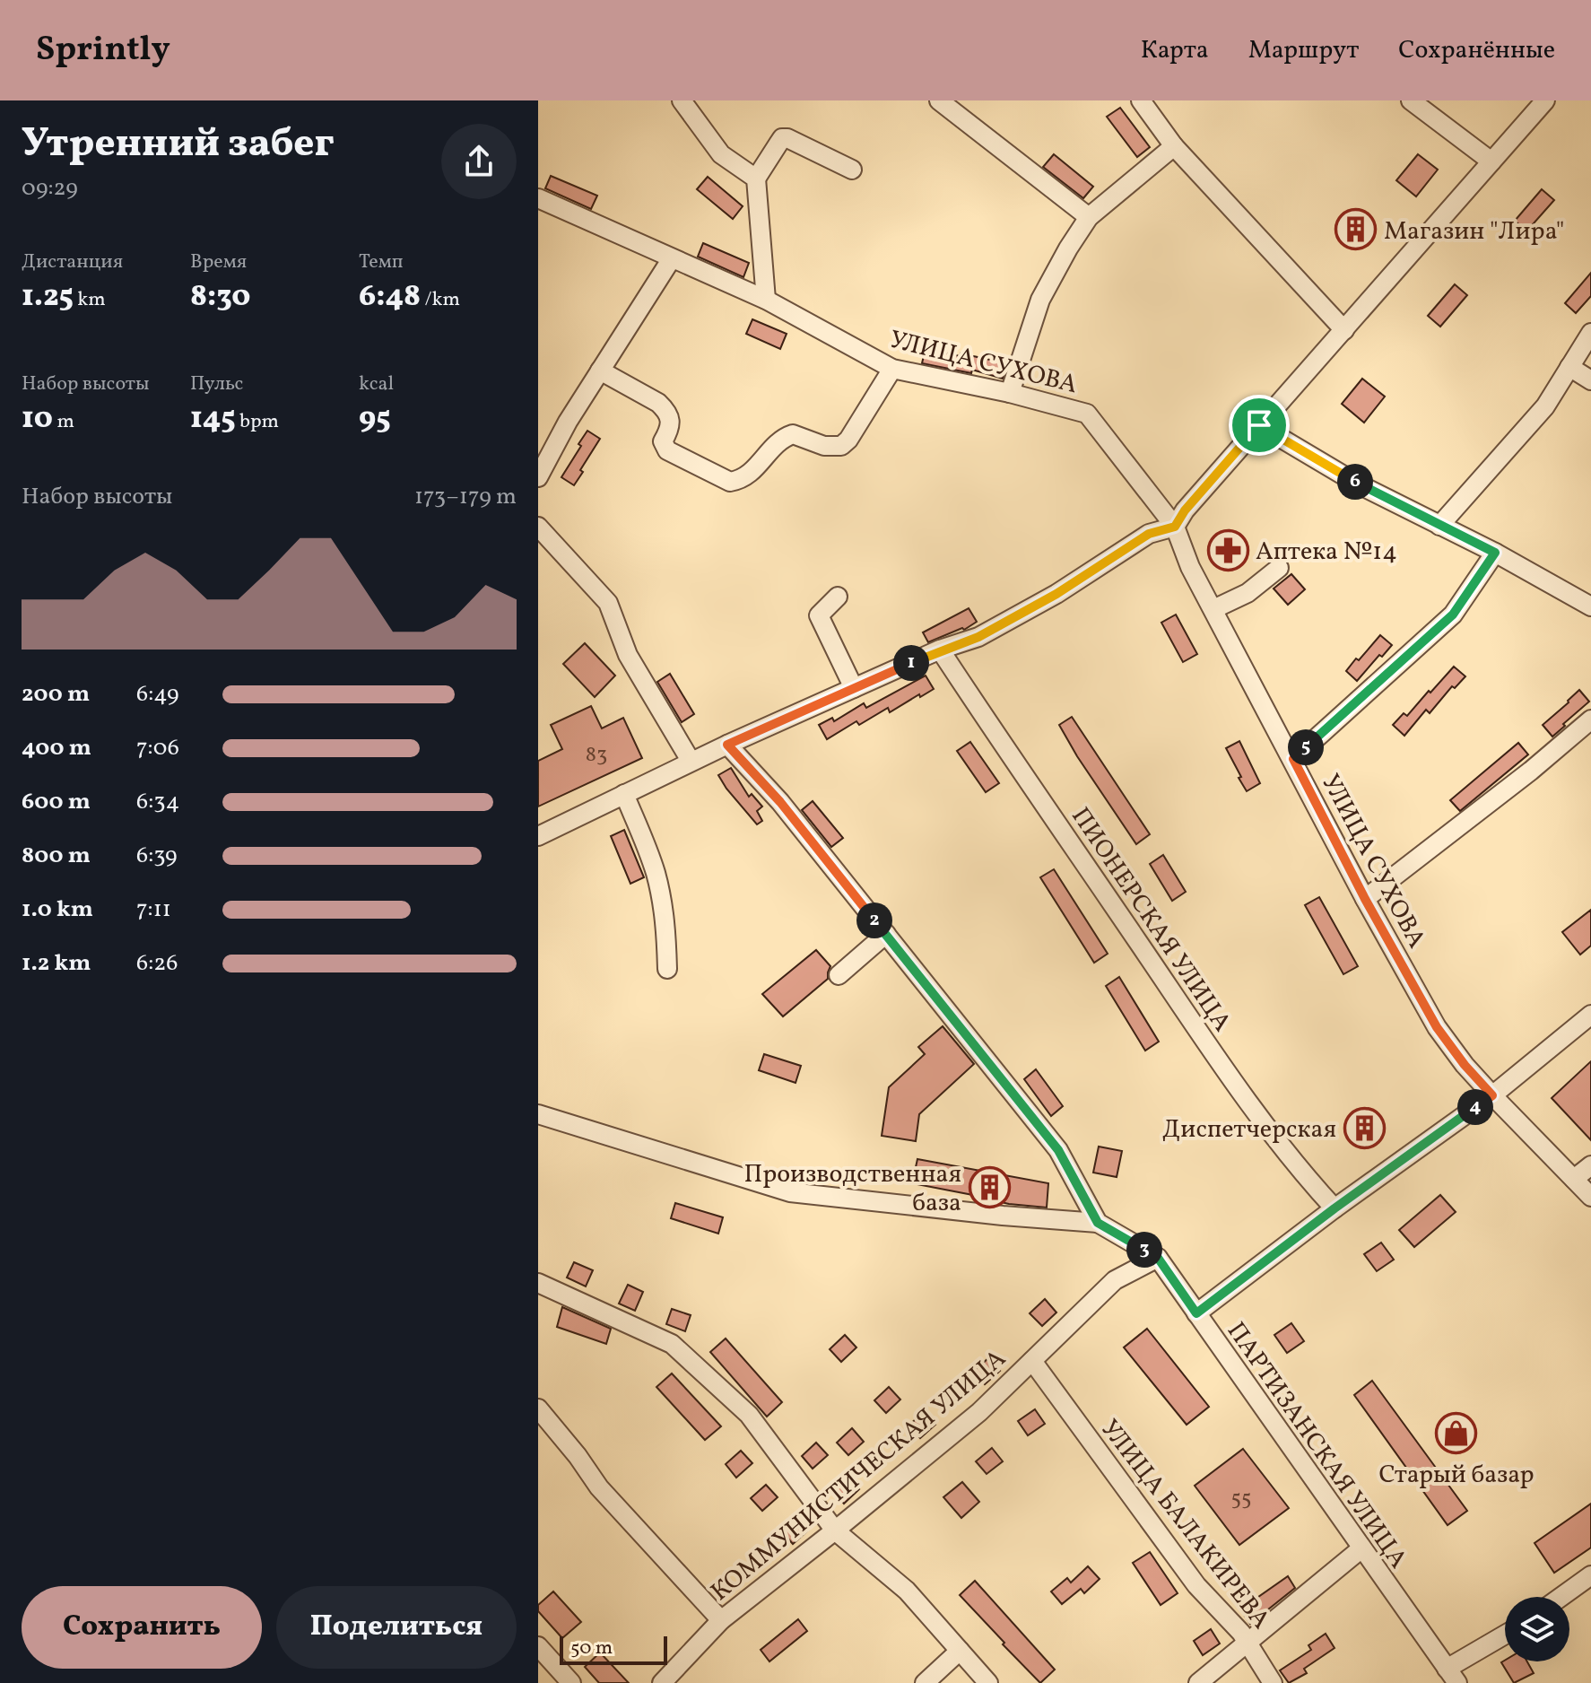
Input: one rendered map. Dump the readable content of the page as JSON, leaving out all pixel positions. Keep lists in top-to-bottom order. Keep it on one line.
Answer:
{"streets":{"street":["УЛИЦА СУХОВА","ПИОНЕРСКАЯ УЛИЦА","ПАРТИЗАНСКАЯ УЛИЦА","КОММУНИСТИЧЕСКАЯ УЛИЦА","УЛИЦА БАЛАКИРЕВА"]},"crossings":[["ПАРТИЗАНСКАЯ УЛИЦА","КОММУНИСТИЧЕСКАЯ УЛИЦА"],["КОММУНИСТИЧЕСКАЯ УЛИЦА","УЛИЦА БАЛАКИРЕВА"]],"places":{"building":["Магазин \"Лира\"","Диспетчерская","Производственная база"],"pharmacy":["Аптека №14"],"shop":["Старый базар"]},"house_numbers":["83","55"],"scale_bar":"50 m","page":{"header":"Sprintly","nav":["Карта","Маршрут","Сохранённые"],"heading":["Утренний забег","09:29"],"stats":[["Дистанция","1.25 km"],["Время","8:30"],["Темп","6:48 /km"],["Набор высоты","10 m"],["Пульс","145 bpm"],["kcal","95"]],"pins":["6","1","5","2","4","3"],"chart":["Набор высоты","173–179 m"],"list":[{"name":"200 m","note":"6:49"},{"name":"400 m","note":"7:06"},{"name":"600 m","note":"6:34"},{"name":"800 m","note":"6:39"},{"name":"1.0 km","note":"7:11"},{"name":"1.2 km","note":"6:26"}],"buttons":["Сохранить","Поделиться"],"scale":"50 m"}}
